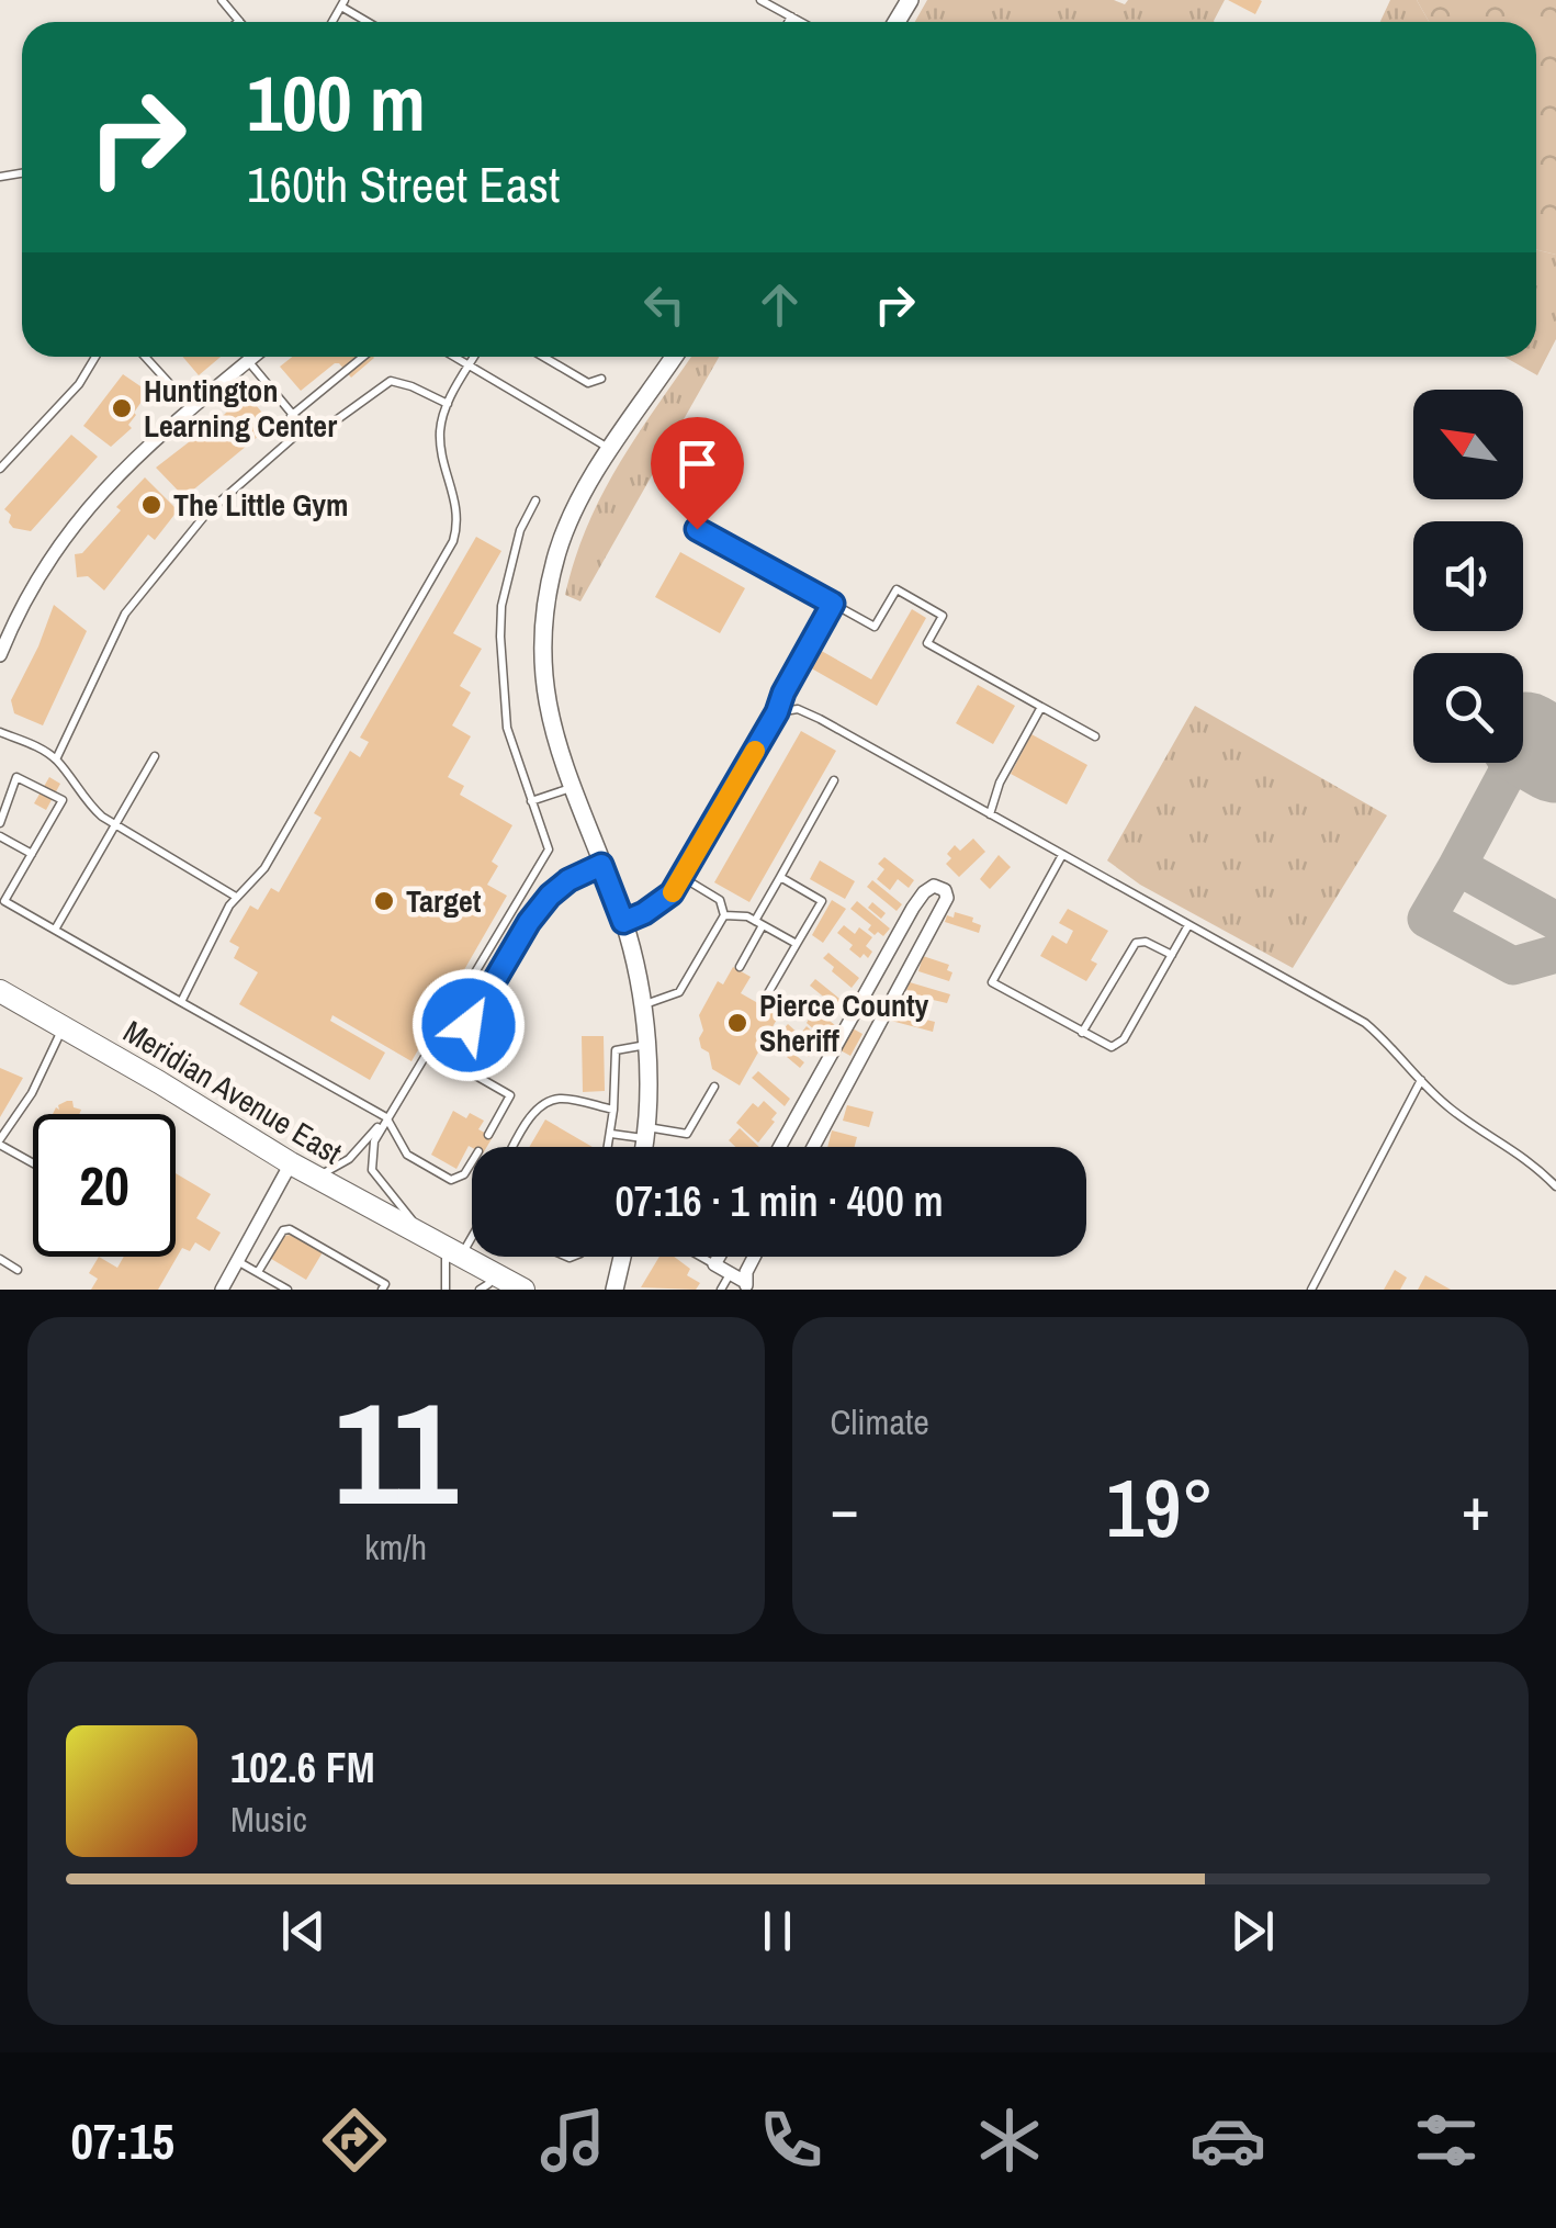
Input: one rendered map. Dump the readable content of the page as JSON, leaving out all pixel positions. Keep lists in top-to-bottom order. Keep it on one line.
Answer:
{"streets":{"main road":["Meridian Avenue East"]},"places":["Huntington Learning Center","The Little Gym","Target","Pierce County Sheriff"],"north":"top left","page":{"turn":["100 m","160th Street East"],"limit":"20","trip":"07:16 · 1 min · 400 m","tile":[["11","km/h"],"Climate"],"heat":["−","19°","+"],"song":["102.6 FM","Music"],"tabs":"07:15"}}
